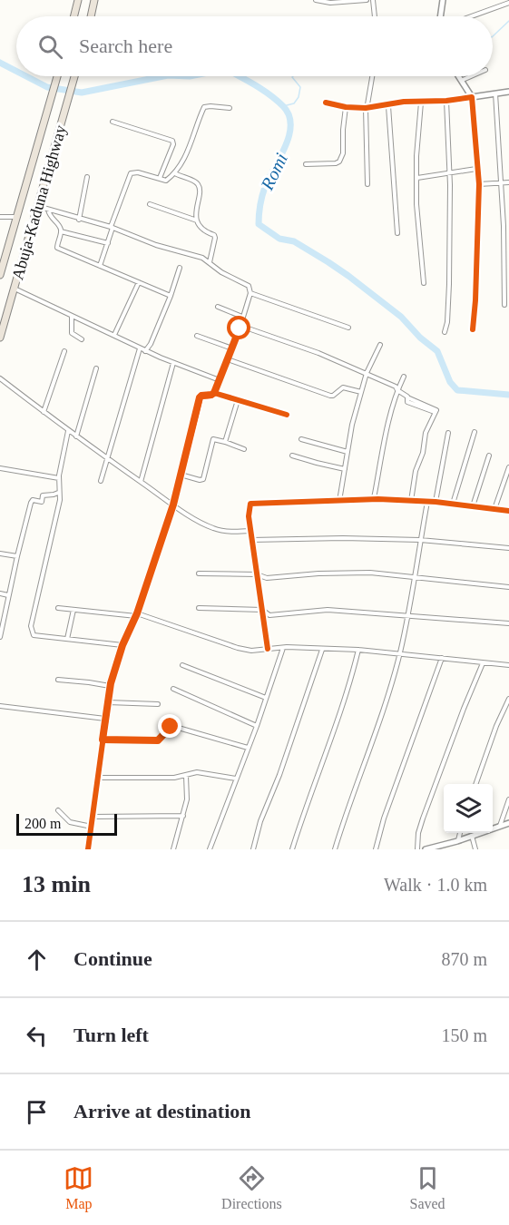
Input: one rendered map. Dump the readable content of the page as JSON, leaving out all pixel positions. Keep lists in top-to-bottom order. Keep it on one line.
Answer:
{"streets":{"highway":["Abuja-Kaduna Highway"]},"water":["Romi"],"scale_bar":"200 m","page":{"search":"Search here","scale":"200 m","heading":["13 min","Walk · 1.0 km"],"list":[["Continue","870 m"],["Turn left","150 m"],"Arrive at destination"],"nav":["Map","Directions","Saved"]}}
